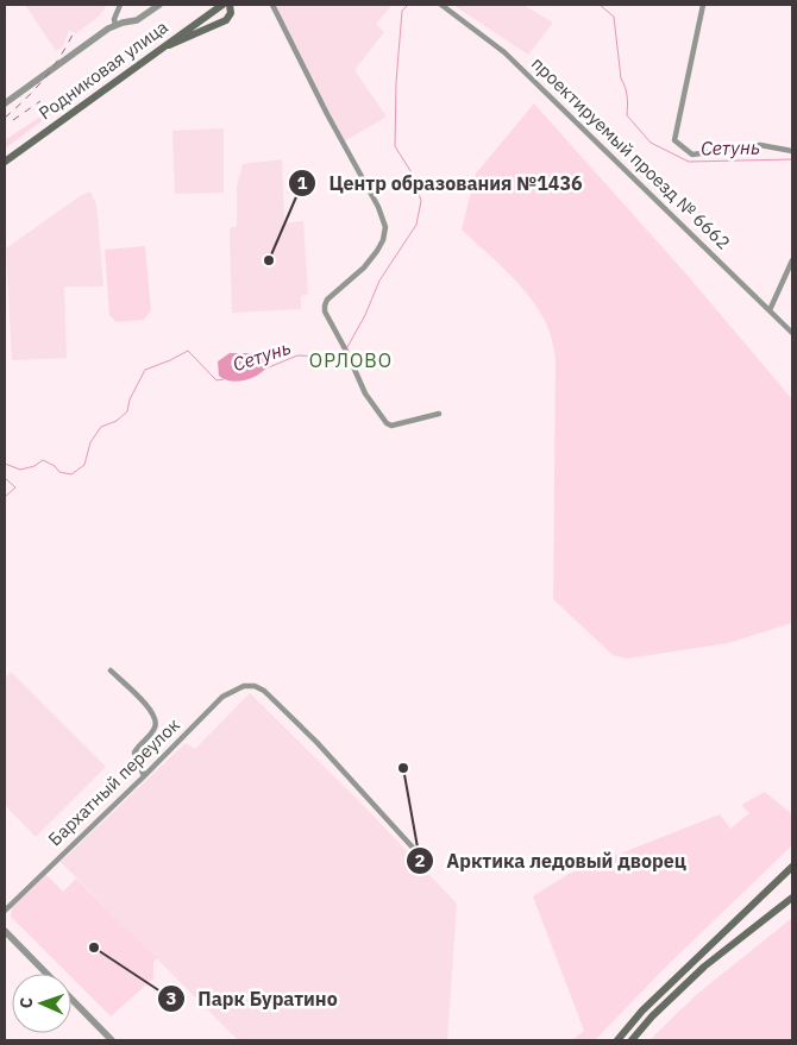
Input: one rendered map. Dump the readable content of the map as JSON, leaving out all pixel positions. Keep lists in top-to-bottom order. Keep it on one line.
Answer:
{"streets":{"main road":["Родниковая улица"],"street":["проектируемый проезд № 6662","Бархатный переулок"]},"districts":["ОРЛОВО"],"water":["Сетунь"],"places":["Центр образования №1436","Арктика ледовый дворец","Парк Буратино"],"north":"left"}
